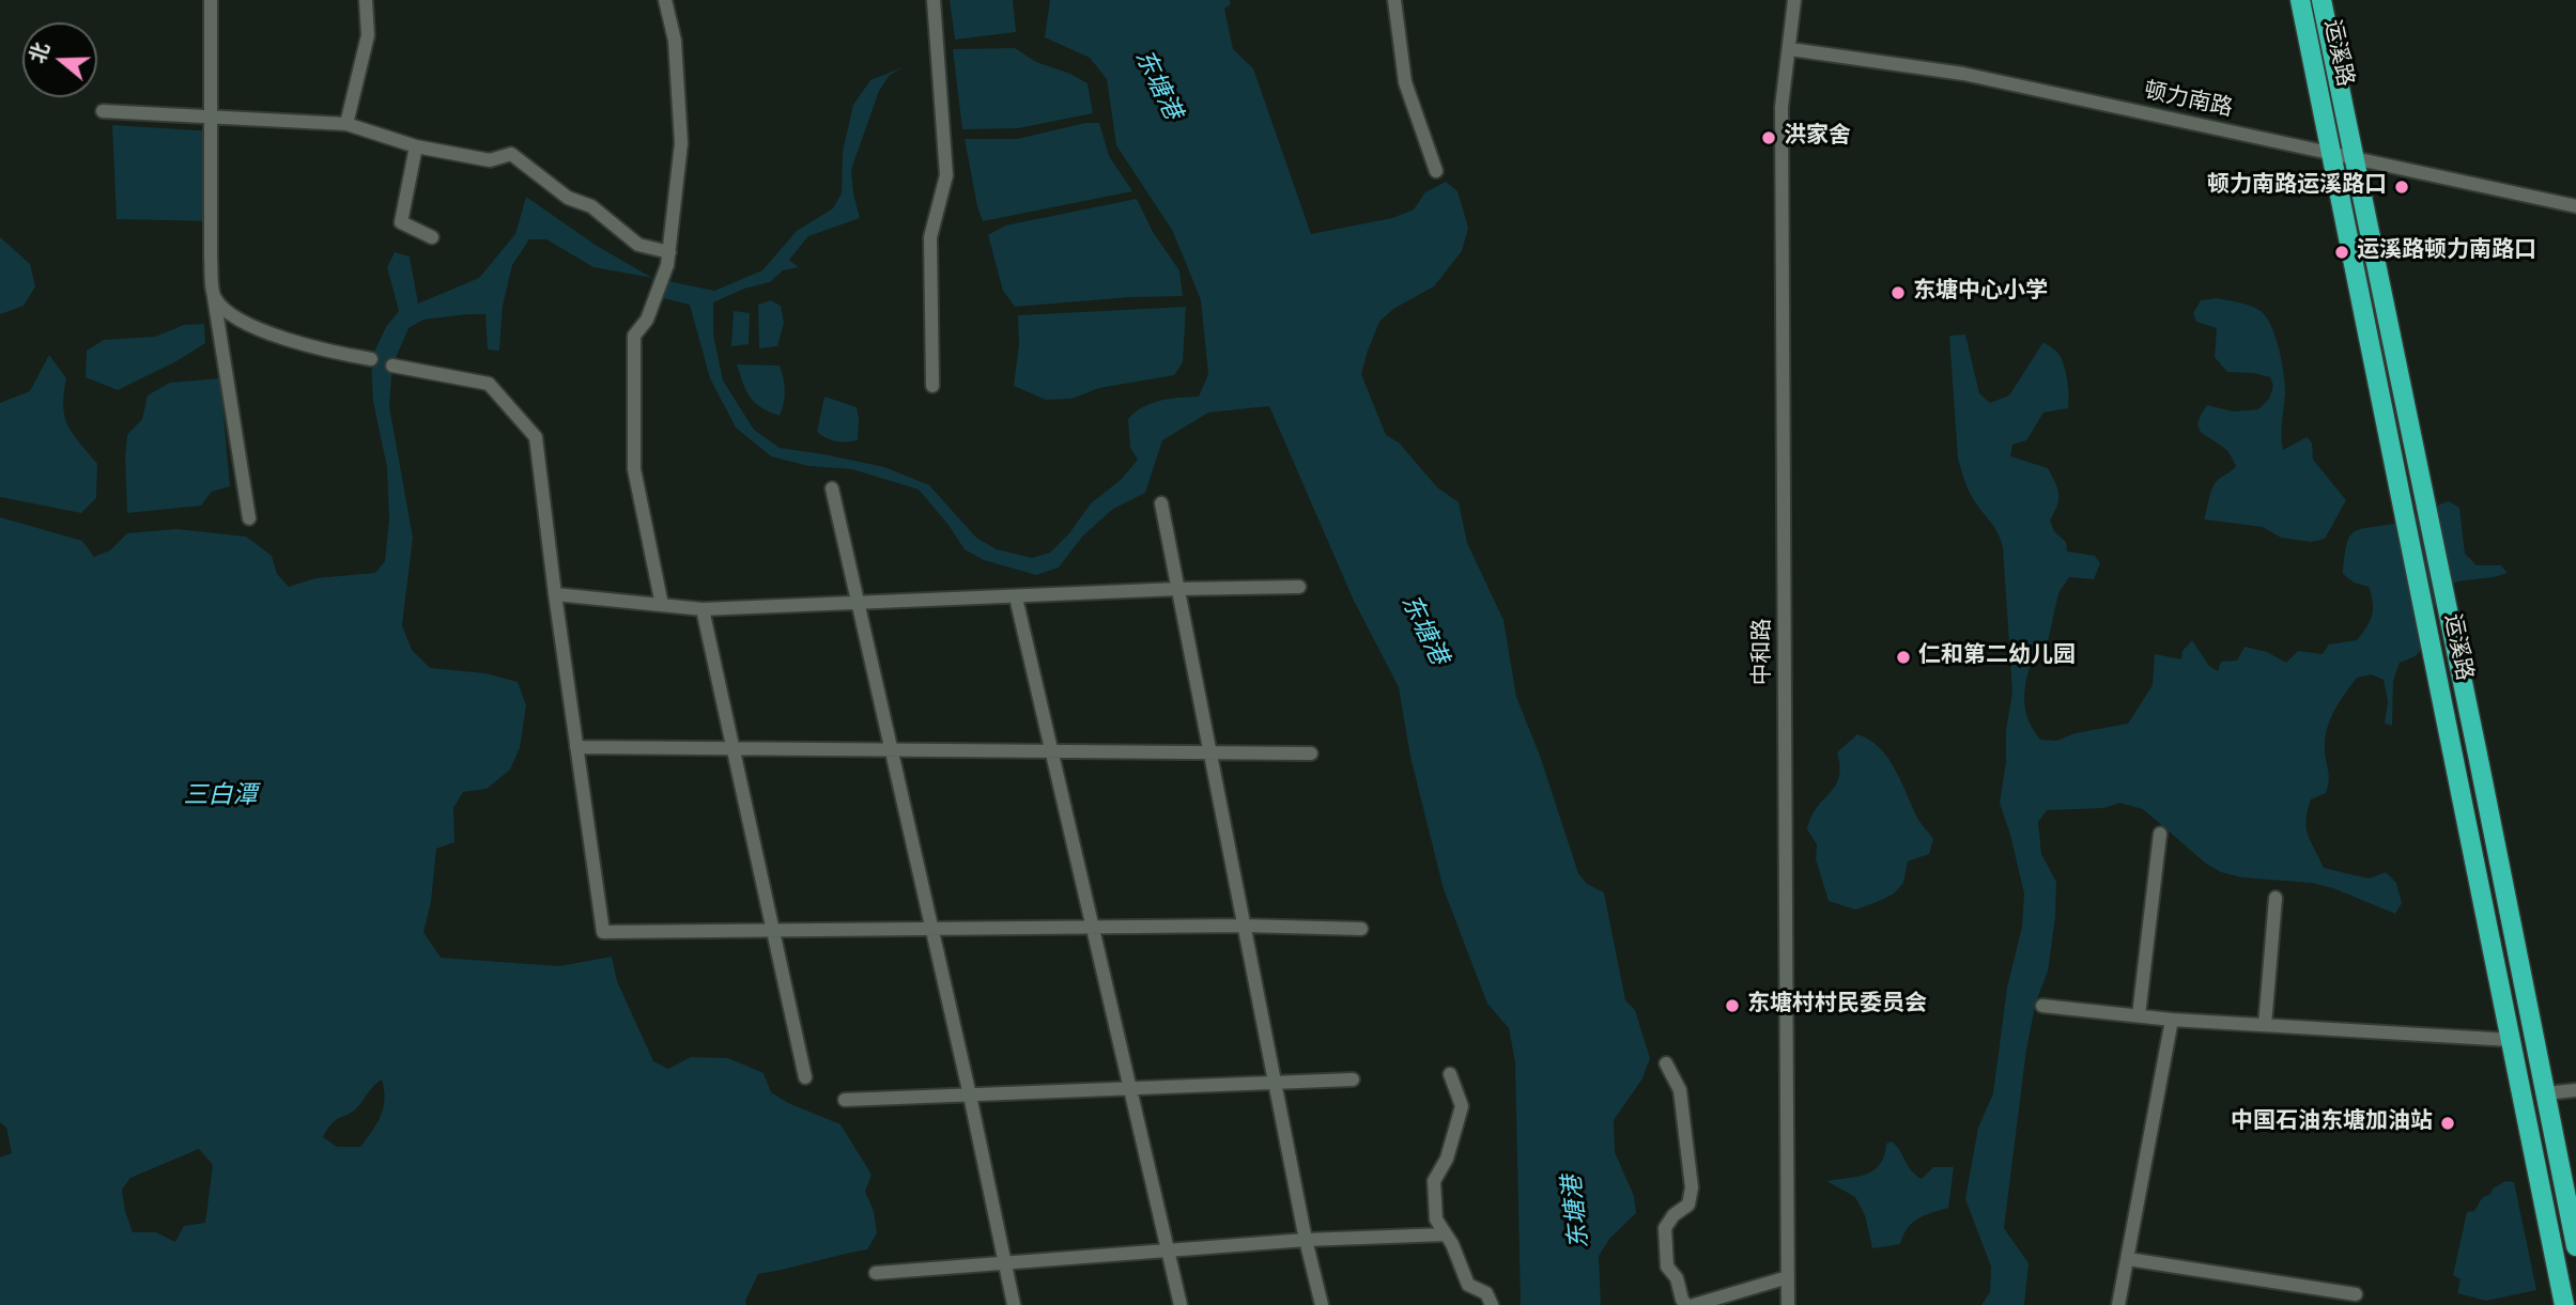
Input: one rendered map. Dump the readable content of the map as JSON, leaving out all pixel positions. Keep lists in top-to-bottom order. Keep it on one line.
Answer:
{"streets":{"highway":["运溪路"],"street":["顿力南路","中和路"]},"crossings":[["运溪路","顿力南路"],["顿力南路","中和路"]],"water":["东塘港","三白潭"],"places":["洪家舍","顿力南路运溪路口","运溪路顿力南路口","东塘中心小学","仁和第二幼儿园","东塘村村民委员会","中国石油东塘加油站"],"north":"left"}
